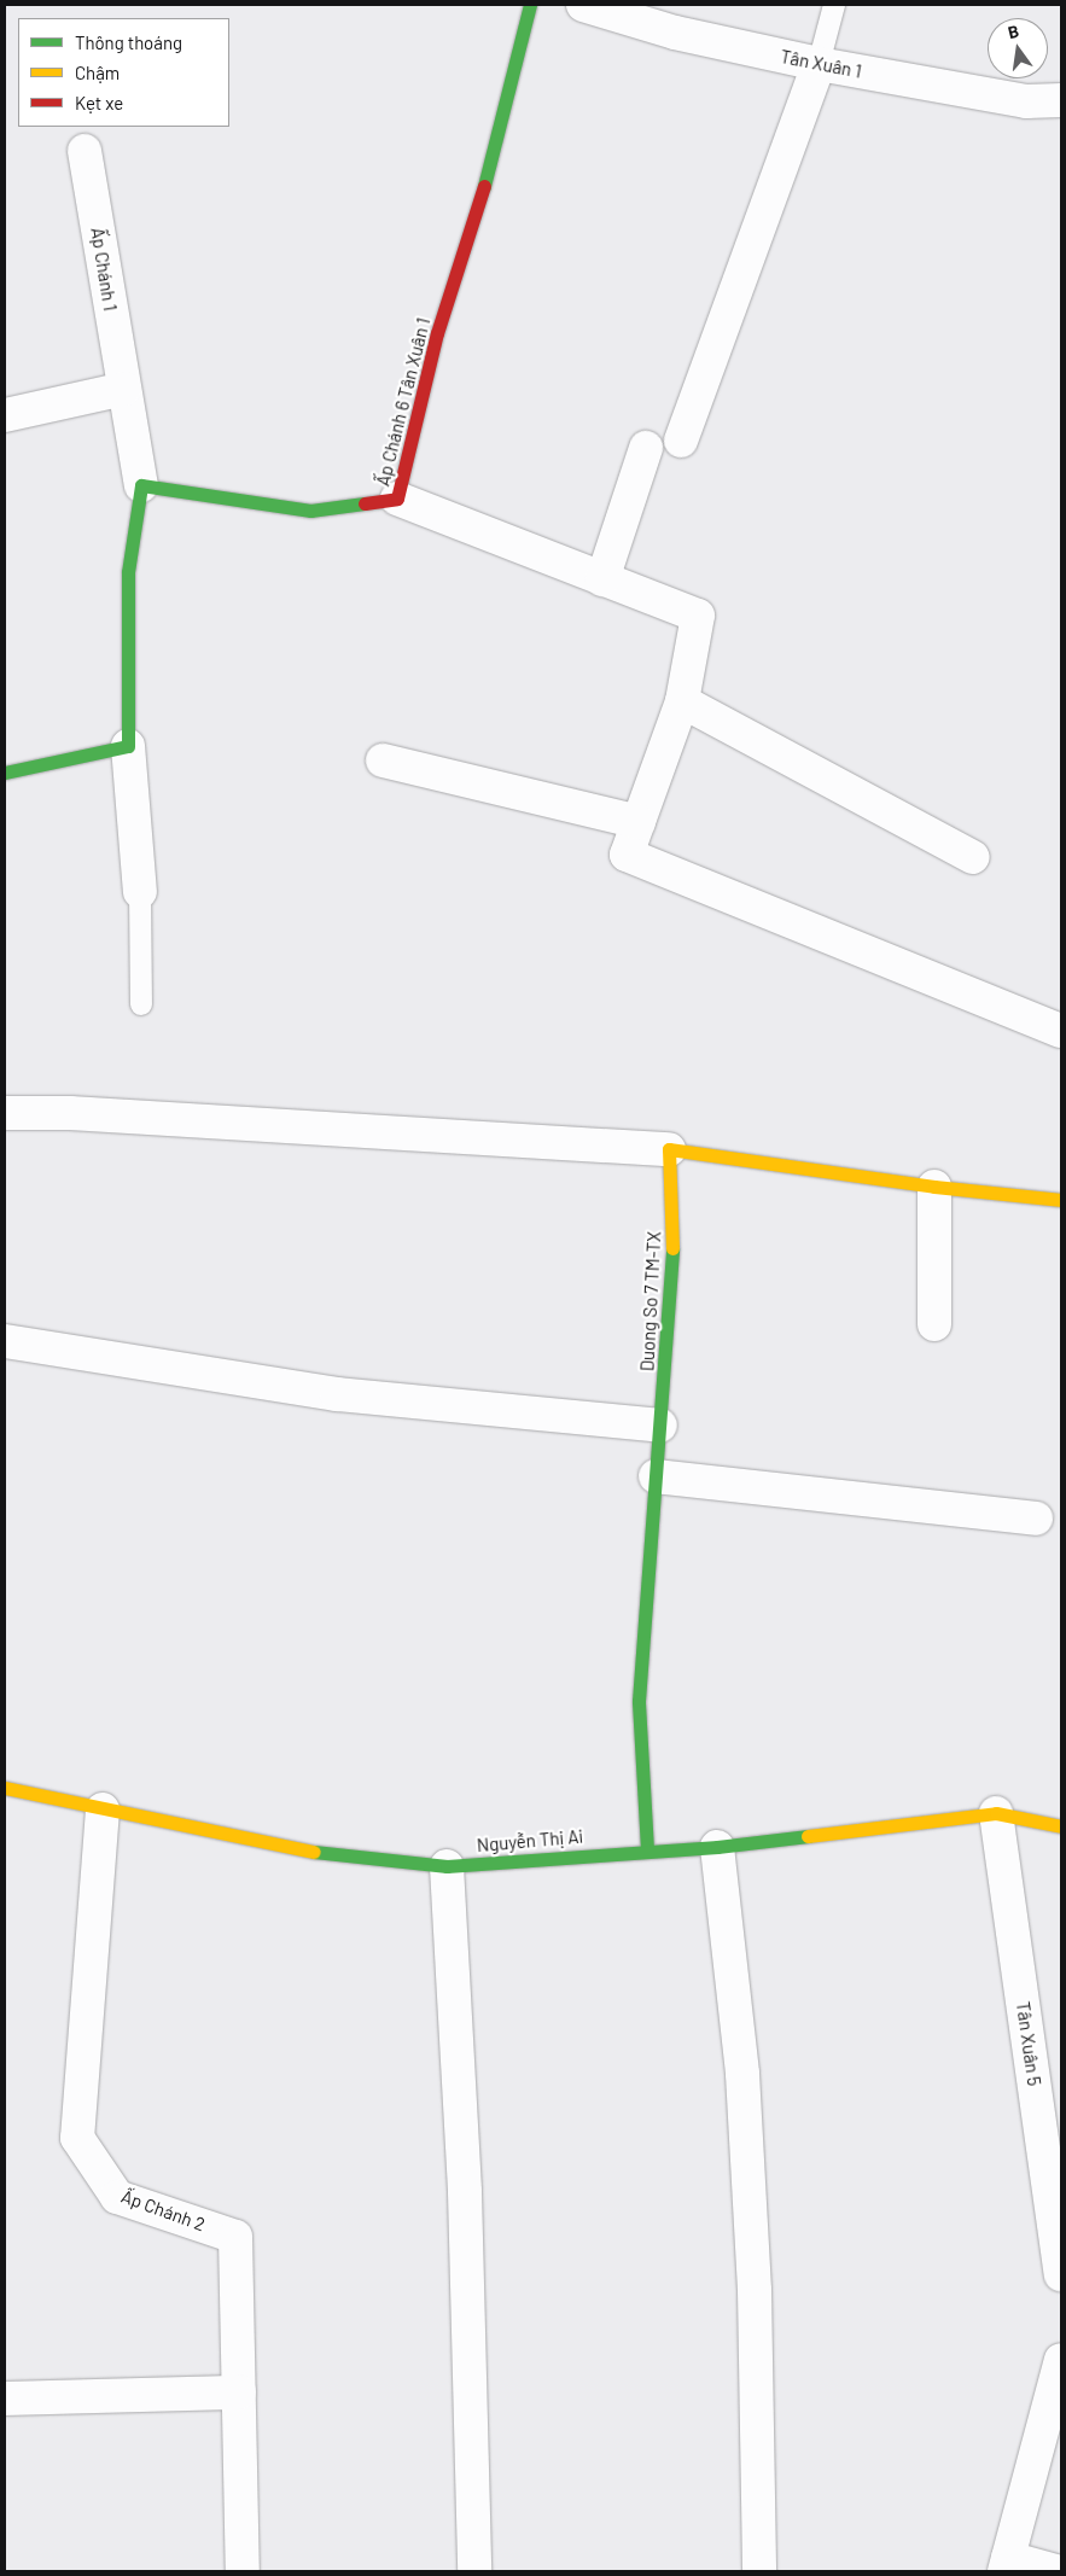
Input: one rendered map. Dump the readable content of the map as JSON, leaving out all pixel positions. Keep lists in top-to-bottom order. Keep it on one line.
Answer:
{"streets":{"street":["Tân Xuân 1","Ấp Chánh 1","Ấp Chánh 6 Tân Xuân 1","Duong So 7 TM-TX","Nguyễn Thị Ai","Tân Xuân 5","Ấp Chánh 2"]},"crossings":[["Ấp Chánh 1","Ấp Chánh 6 Tân Xuân 1"],["Duong So 7 TM-TX","Nguyễn Thị Ai"],["Nguyễn Thị Ai","Tân Xuân 5"],["Nguyễn Thị Ai","Ấp Chánh 2"]],"legend":["Thông thoáng","Chậm","Kẹt xe"],"north":"top"}
